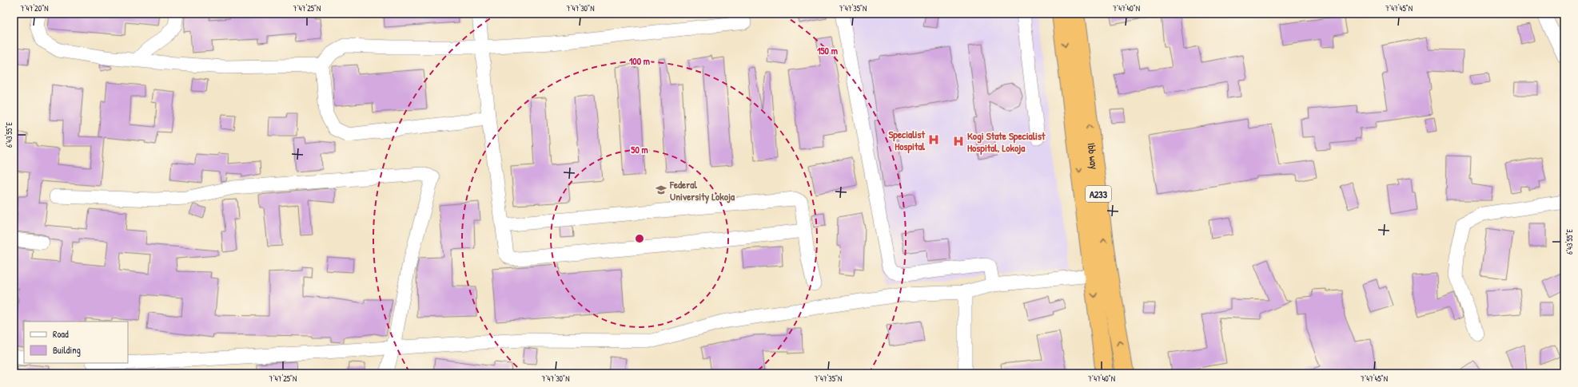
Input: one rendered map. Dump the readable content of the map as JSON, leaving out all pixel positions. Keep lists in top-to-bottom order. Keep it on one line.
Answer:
{"streets":{"highway":["Ibb way","A233"]},"places":{"hospital":["Specialist Hospital","Kogi State Specialist Hospital, Lokoja"],"school or university":["Federal University Lokoja"]},"legend":["Road","Building"],"coordinates":["7°47'20\"N","7°47'25\"N","7°47'30\"N","7°47'35\"N","7°47'40\"N","7°47'45\"N","6°43'55\"E"],"rings":["150 m","100 m","50 m"]}
